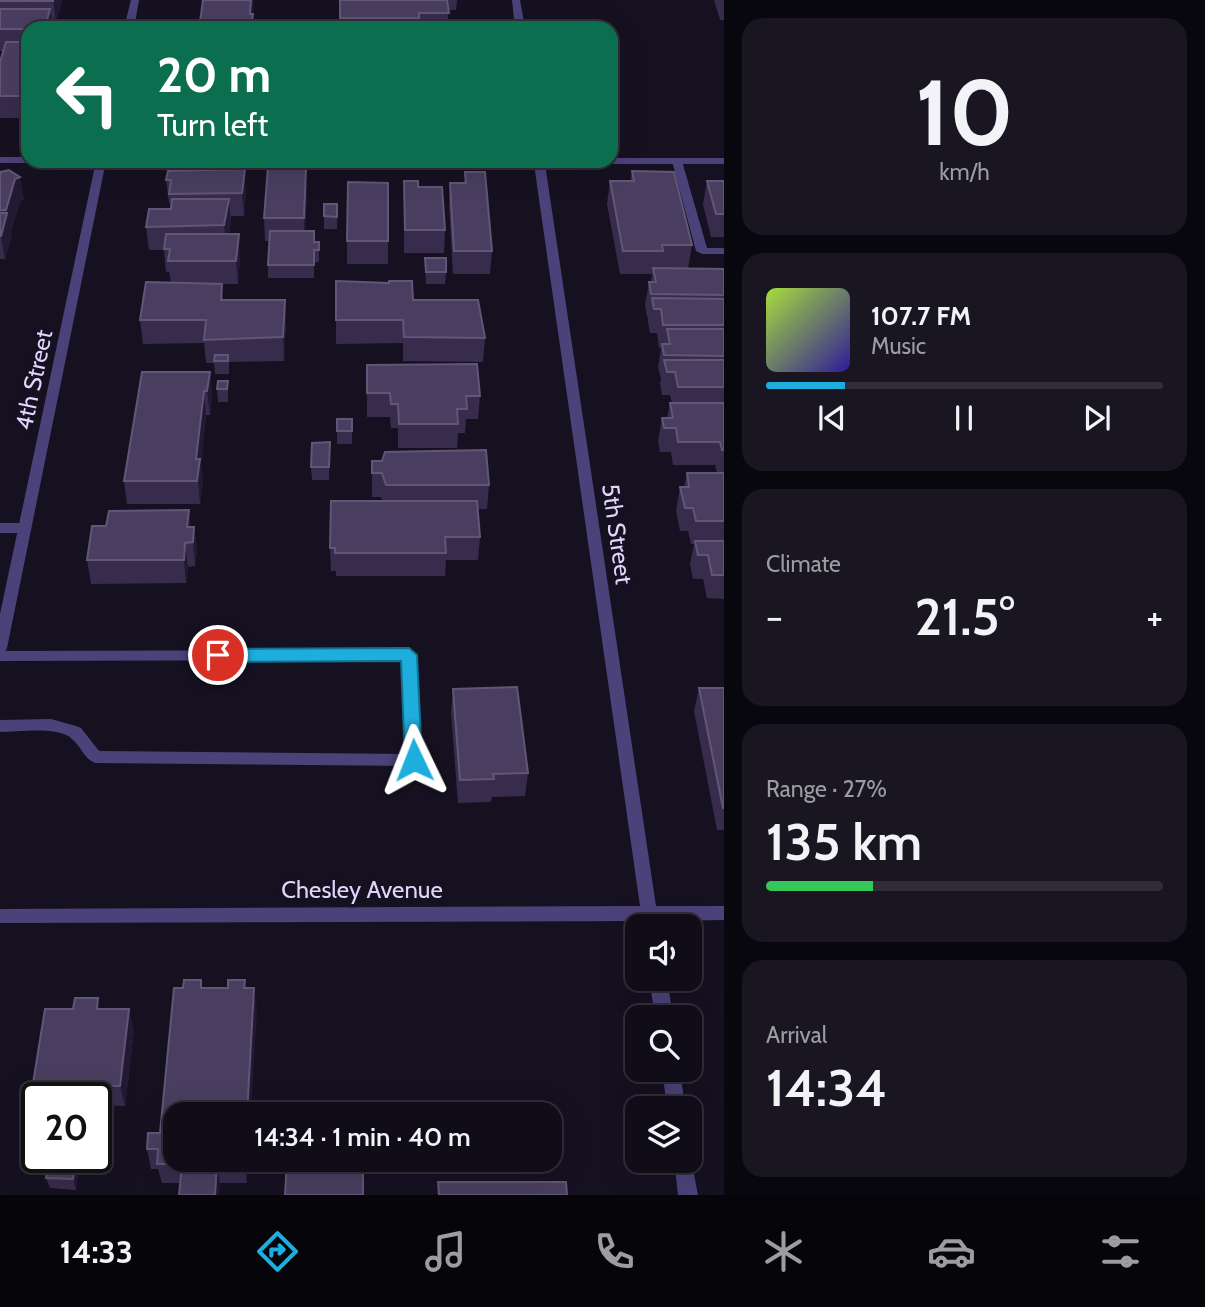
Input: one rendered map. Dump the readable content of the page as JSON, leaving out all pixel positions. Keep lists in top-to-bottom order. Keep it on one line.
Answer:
{"streets":{"street":["4th Street","5th Street","Chesley Avenue"]},"page":{"tile":[["10","km/h"],"Climate",["Range · 27%","135 km"],["Arrival","14:34"]],"turn":["20 m","Turn left"],"song":["107.7 FM","Music"],"heat":["−","21.5°","+"],"limit":"20","trip":"14:34 · 1 min · 40 m","tabs":"14:33"}}
